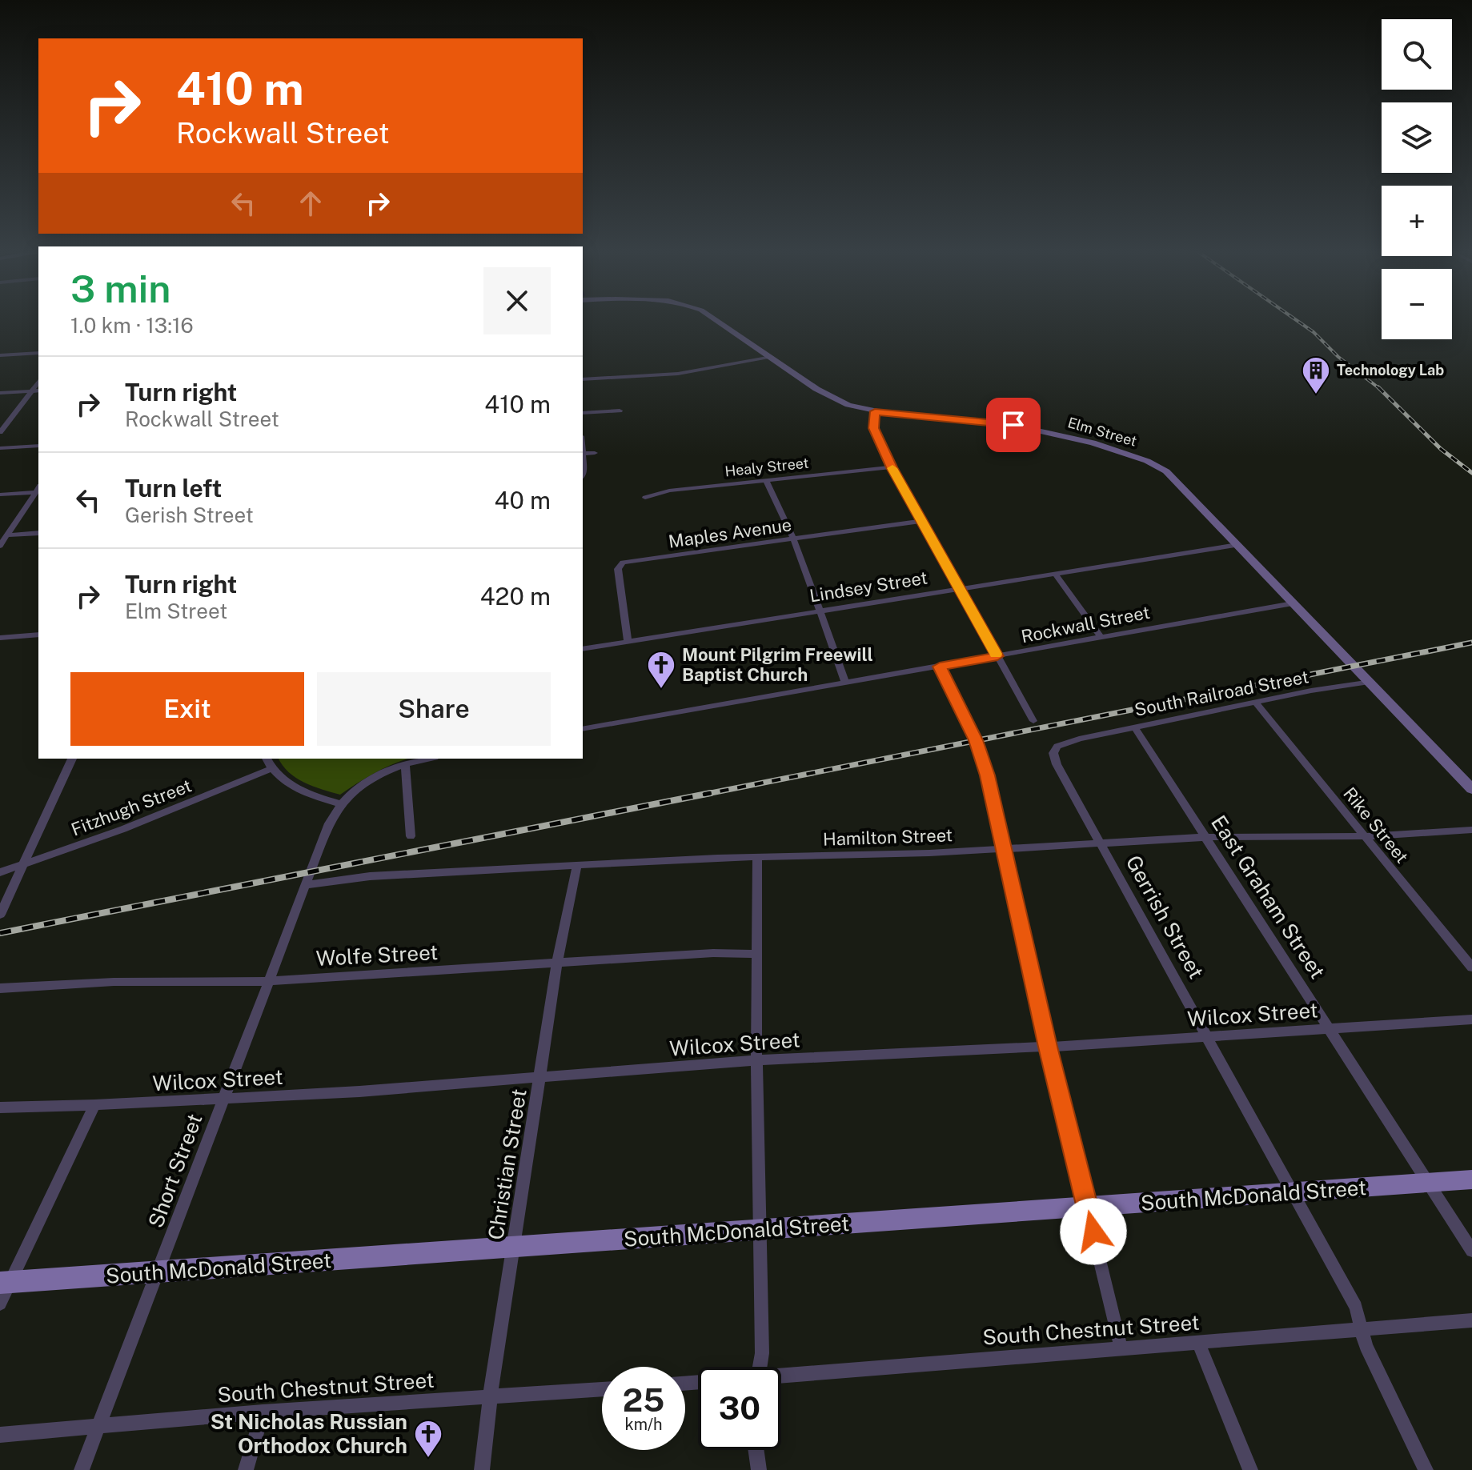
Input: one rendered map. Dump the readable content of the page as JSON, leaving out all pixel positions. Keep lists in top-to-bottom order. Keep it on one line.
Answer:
{"streets":{"main road":["Elm Street","South McDonald Street"],"street":["Healy Street","Maples Avenue","Lindsey Street","Rockwall Street","South Railroad Street","Fitzhugh Street","Rike Street","Hamilton Street","East Graham Street","Gerrish Street","Wolfe Street","Wilcox Street","Christian Street","Short Street","South Chestnut Street"]},"crossings":[["Elm Street","Lindsey Street"],["Elm Street","Rockwall Street"],["Elm Street","South Railroad Street"],["Maples Avenue","Lindsey Street"],["South Railroad Street","Rike Street"],["South Railroad Street","East Graham Street"],["South Railroad Street","Gerrish Street"],["Rike Street","Hamilton Street"],["Hamilton Street","East Graham Street"],["Hamilton Street","Gerrish Street"],["Hamilton Street","Christian Street"],["Hamilton Street","Short Street"],["East Graham Street","Wilcox Street"],["East Graham Street","South McDonald Street"],["Gerrish Street","Wilcox Street"],["Gerrish Street","South McDonald Street"],["Gerrish Street","South Chestnut Street"],["Wolfe Street","Christian Street"],["Wolfe Street","Short Street"],["Wilcox Street","Christian Street"],["Wilcox Street","Short Street"],["Christian Street","South McDonald Street"],["Christian Street","South Chestnut Street"],["Short Street","South McDonald Street"],["Short Street","South Chestnut Street"]],"places":{"building":["Technology Lab"],"church":["Mount Pilgrim Freewill Baptist Church","St Nicholas Russian Orthodox Church"]},"page":{"map_buttons":["+","−"],"turn":["410 m","Rockwall Street"],"heading":["3 min","1.0 km · 13:16"],"list":[{"name":"Turn right","note":"Rockwall Street","value":"410 m"},{"name":"Turn left","note":"Gerish Street","value":"40 m"},{"name":"Turn right","note":"Elm Street","value":"420 m"}],"buttons":["Exit","Share"],"speed":"25 km/h","limit":"30"}}
